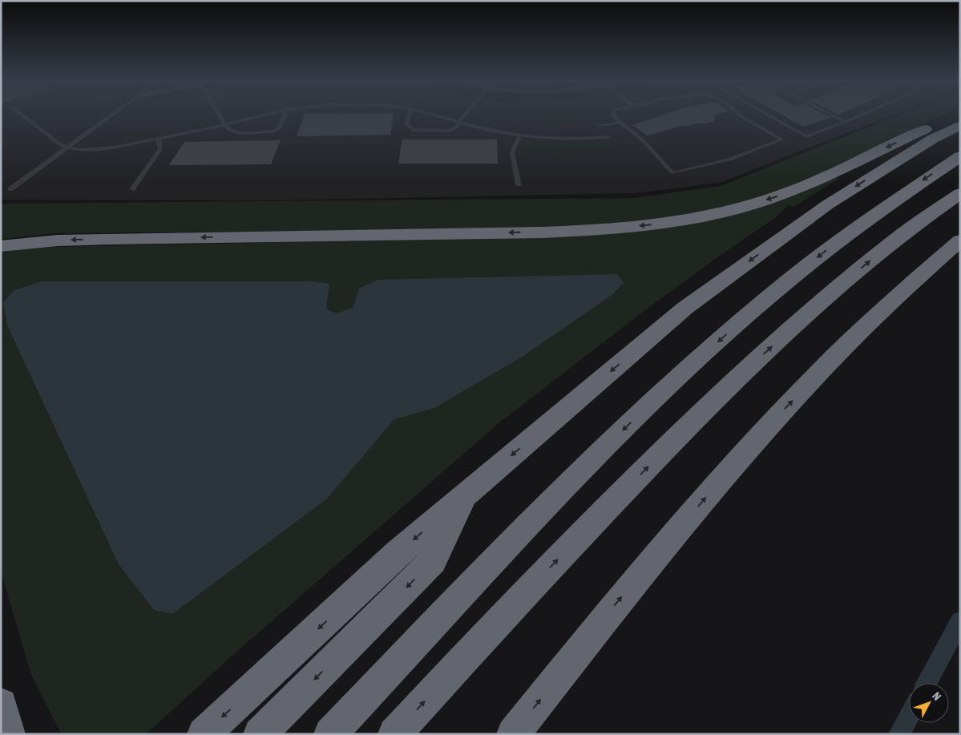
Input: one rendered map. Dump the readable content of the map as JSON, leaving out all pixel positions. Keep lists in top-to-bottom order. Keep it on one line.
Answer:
{"north":"top right"}
